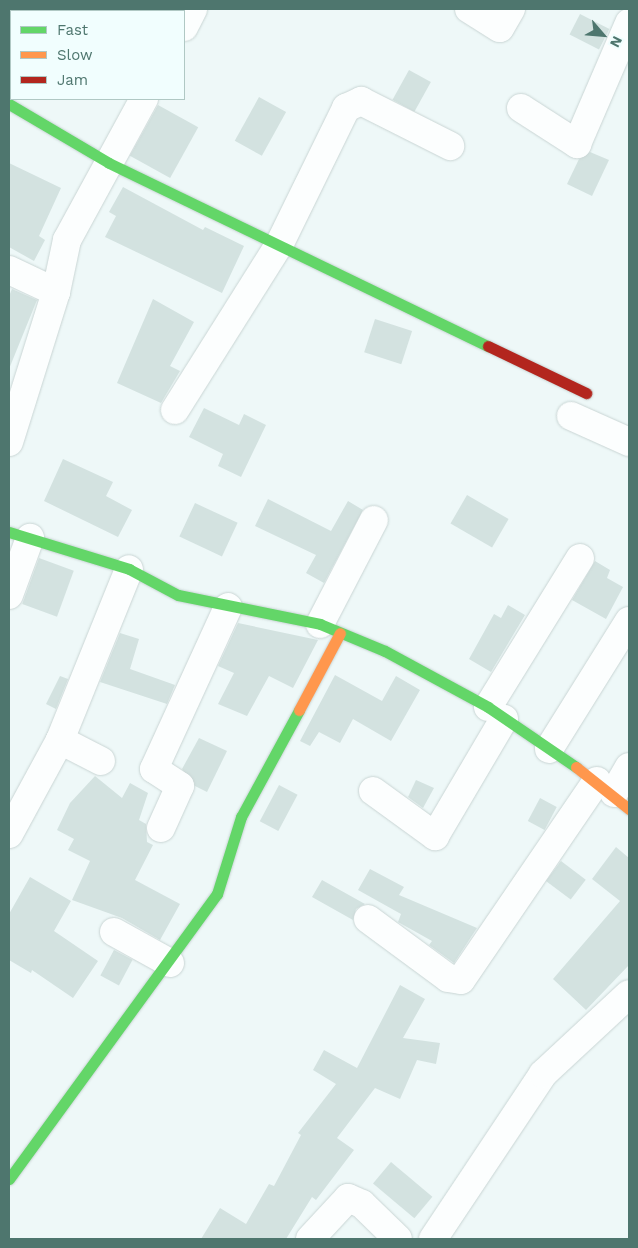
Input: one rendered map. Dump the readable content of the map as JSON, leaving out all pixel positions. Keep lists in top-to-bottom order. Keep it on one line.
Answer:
{"legend":["Fast","Slow","Jam"],"north":"bottom right"}
